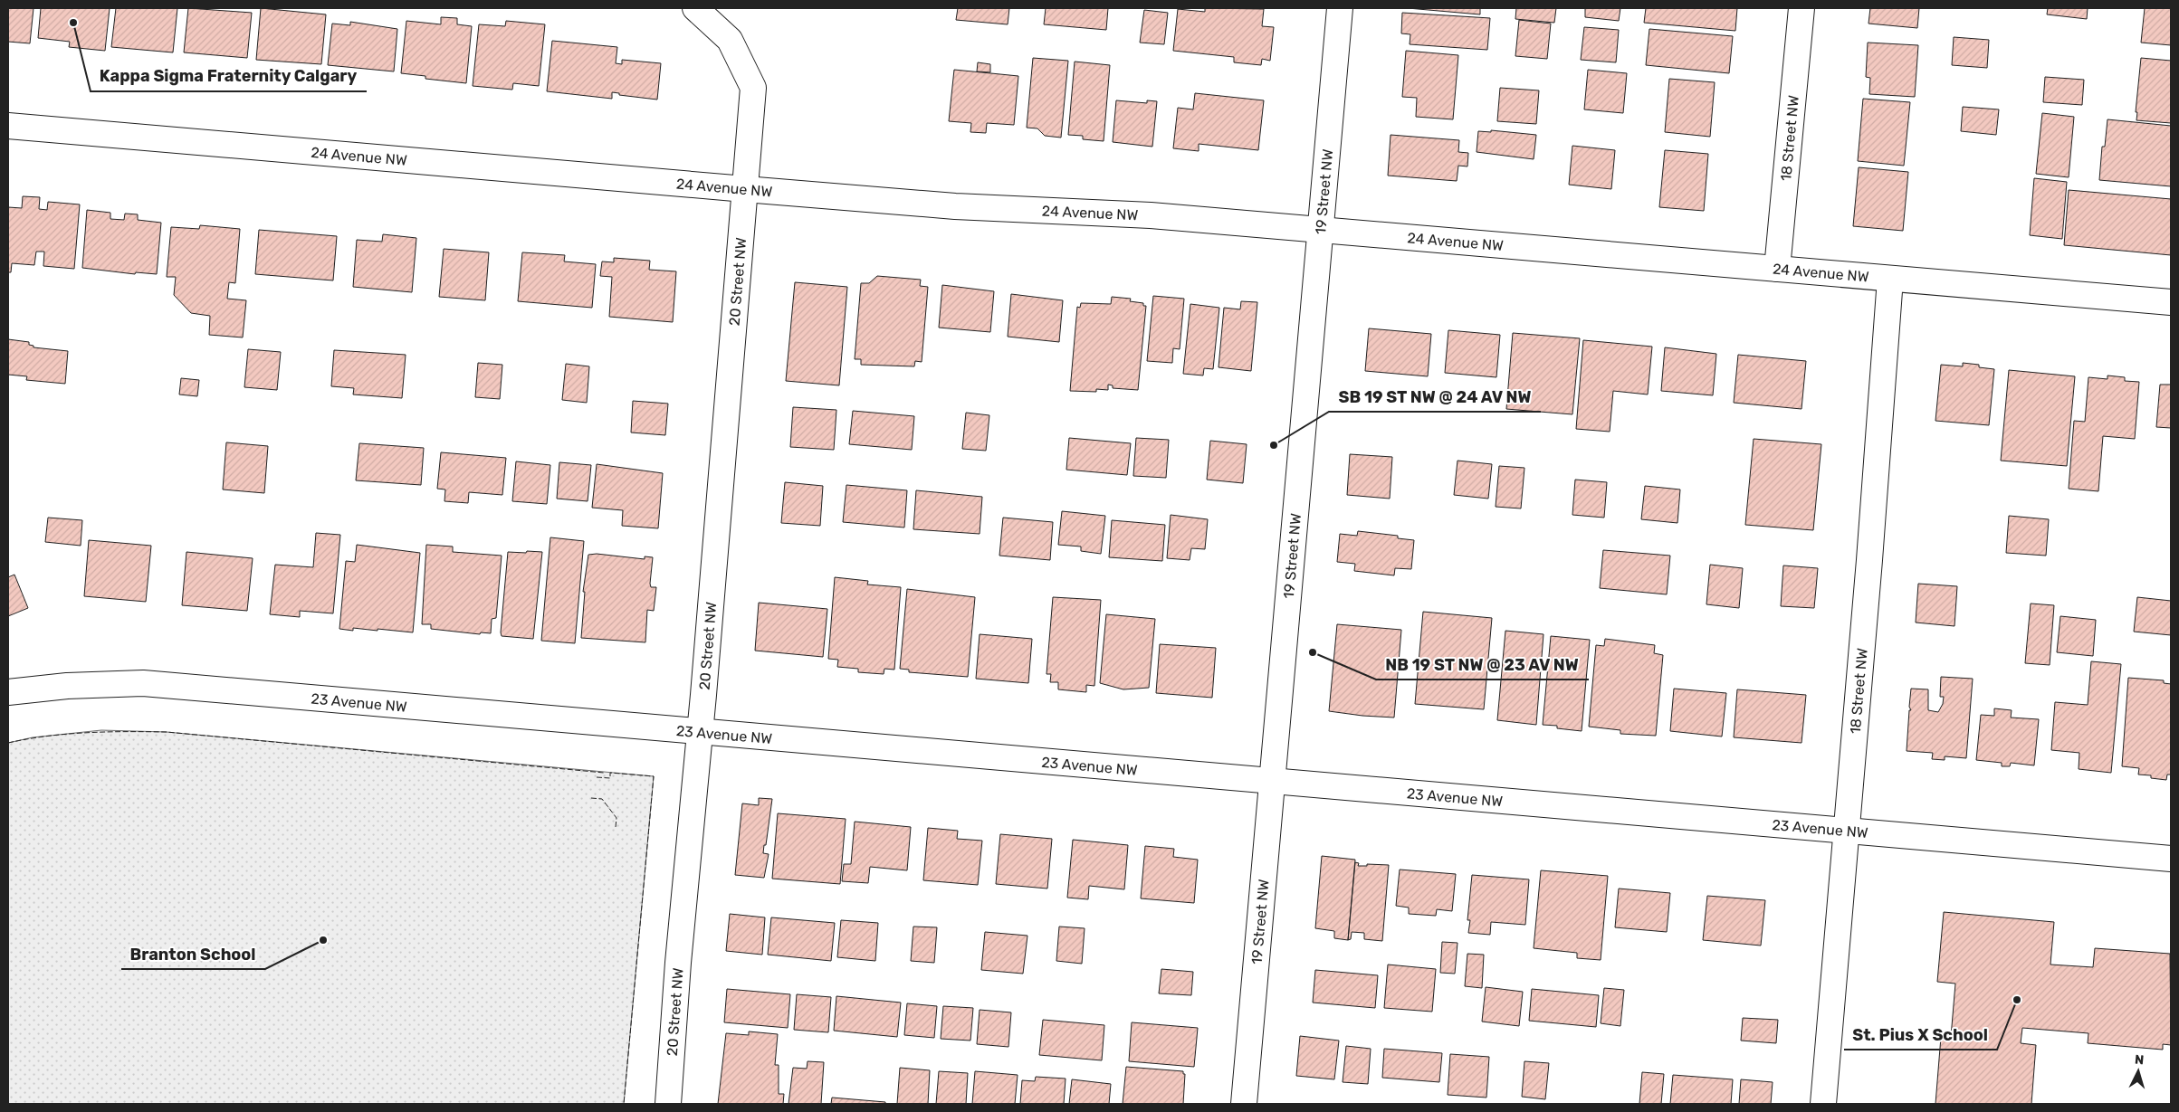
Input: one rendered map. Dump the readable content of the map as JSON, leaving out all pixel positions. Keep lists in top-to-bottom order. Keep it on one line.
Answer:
{"streets":{"street":["18 Street NW","24 Avenue NW","19 Street NW","20 Street NW","23 Avenue NW"]},"crossings":[["18 Street NW","24 Avenue NW"],["18 Street NW","23 Avenue NW"],["24 Avenue NW","19 Street NW"],["24 Avenue NW","20 Street NW"],["19 Street NW","23 Avenue NW"],["20 Street NW","23 Avenue NW"]],"places":["Kappa Sigma Fraternity Calgary","SB 19 ST NW @ 24 AV NW","NB 19 ST NW @ 23 AV NW","Branton School","St. Pius X School"],"north":"top"}
